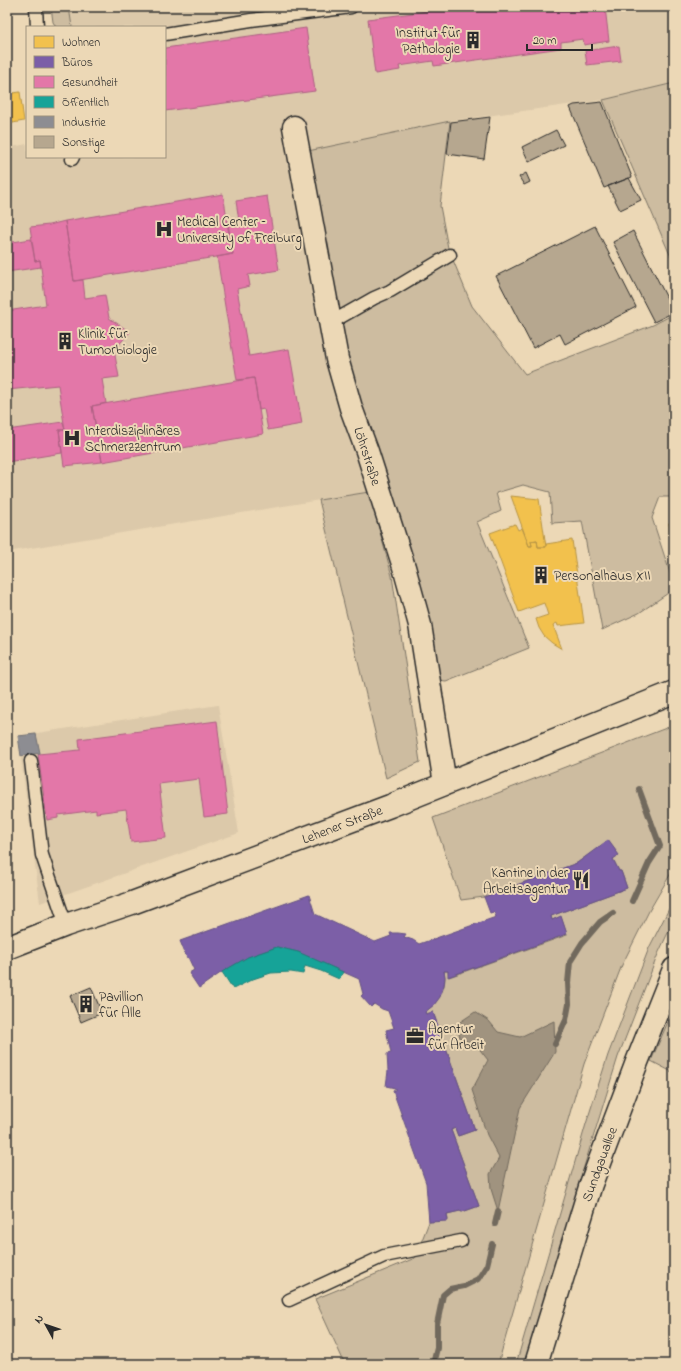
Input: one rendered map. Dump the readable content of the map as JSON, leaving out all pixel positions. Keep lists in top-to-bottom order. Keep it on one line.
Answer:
{"streets":{"street":["Löhrstraße","Lehener Straße","Sundgauallee"]},"crossings":[["Löhrstraße","Lehener Straße"]],"places":{"building":["Institut für Pathologie","Klinik für Tumorbiologie","Personalhaus XII","Pavillion für Alle"],"hospital":["Medical Center – University of Freiburg","Interdisziplinäres Schmerzzentrum"],"restaurant":["Kantine in der Arbeitsagentur"],"office":["Agentur für Arbeit"]},"legend":["Wohnen","Büros","Gesundheit","Öffentlich","Industrie","Sonstige"],"scale_bar":"20 m","north":"top left"}
